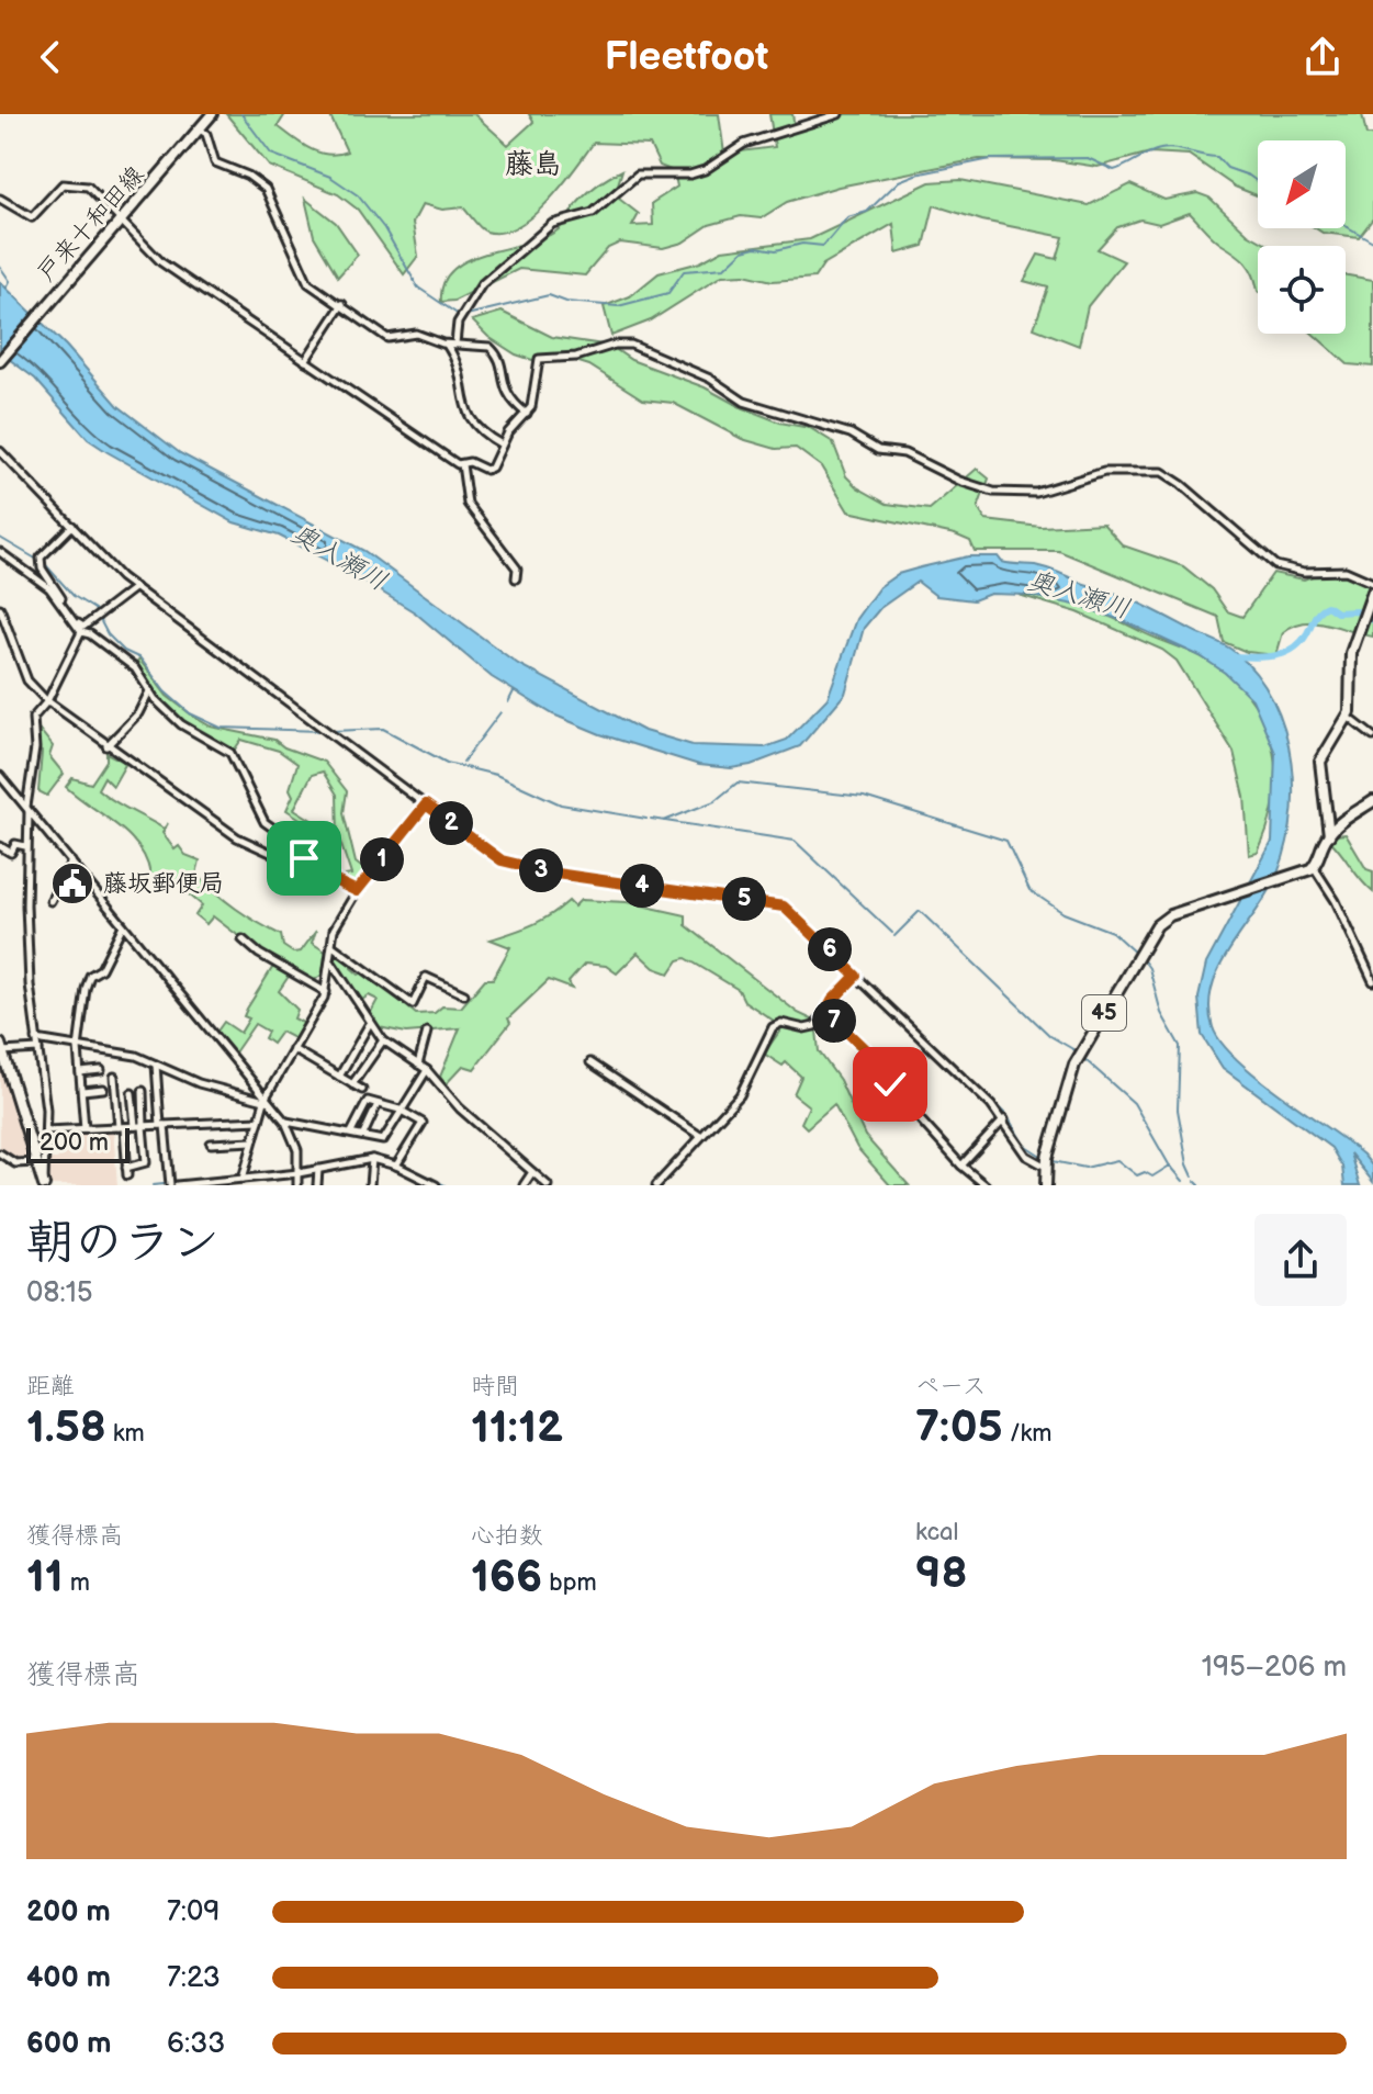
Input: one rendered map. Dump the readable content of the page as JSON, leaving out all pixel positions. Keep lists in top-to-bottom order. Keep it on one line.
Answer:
{"streets":{"main road":["戸来十和田線","45"]},"districts":["藤島"],"water":["奥入瀬川"],"places":{"public building":["藤坂郵便局"]},"scale_bar":"200 m","north":"bottom left","page":{"header":"Fleetfoot","pins":["2","1","3","4","5","6","7"],"scale":"200 m","heading":["朝のラン","08:15"],"stats":[["距離","1.58 km"],["時間","11:12"],["ペース","7:05 /km"],["獲得標高","11 m"],["心拍数","166 bpm"],["kcal","98"]],"chart":["獲得標高","195–206 m"],"list":[{"name":"200 m","note":"7:09"},{"name":"400 m","note":"7:23"},{"name":"600 m","note":"6:33"}]}}
